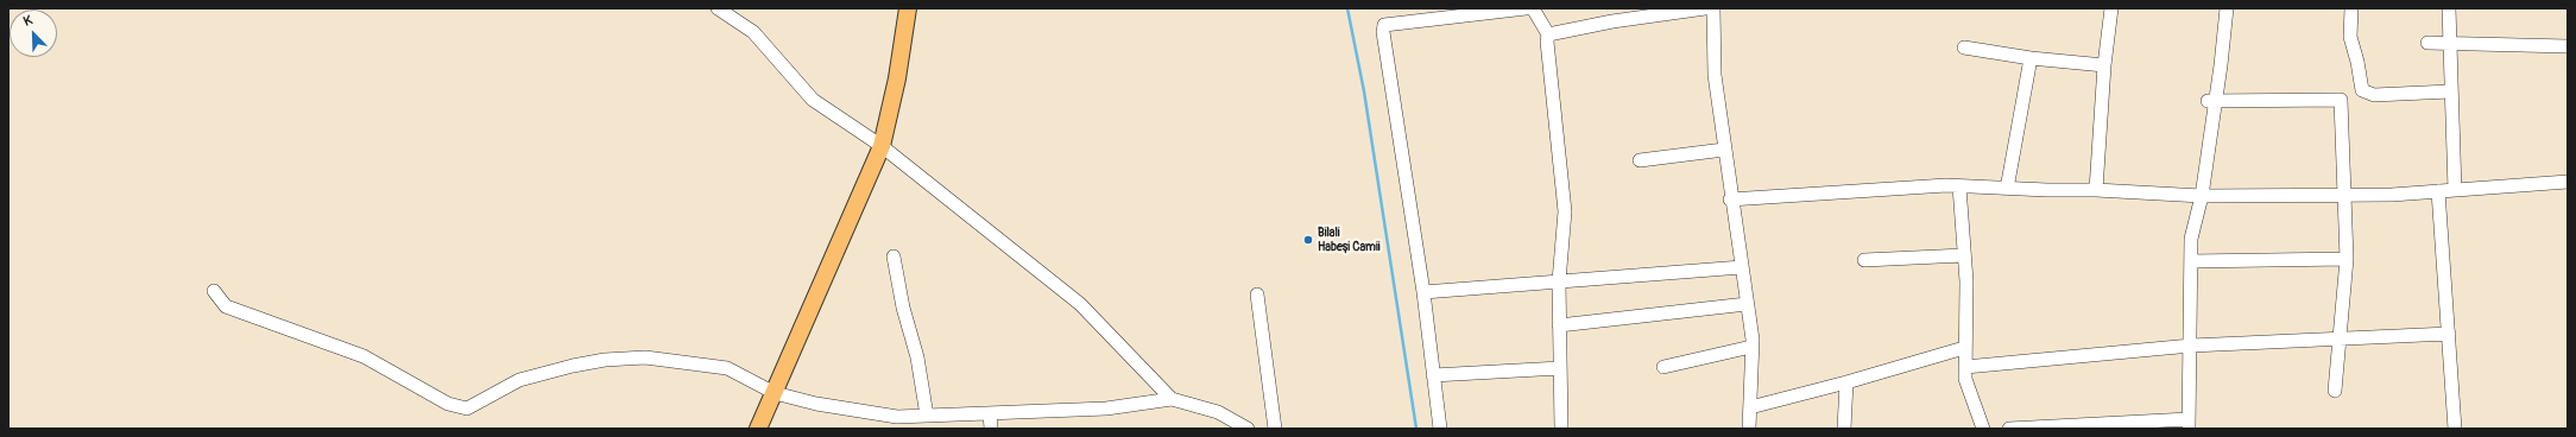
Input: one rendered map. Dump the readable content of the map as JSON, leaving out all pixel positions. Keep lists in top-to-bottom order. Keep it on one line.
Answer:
{"places":["Bilali Habeşi Camii"],"north":"top left"}
